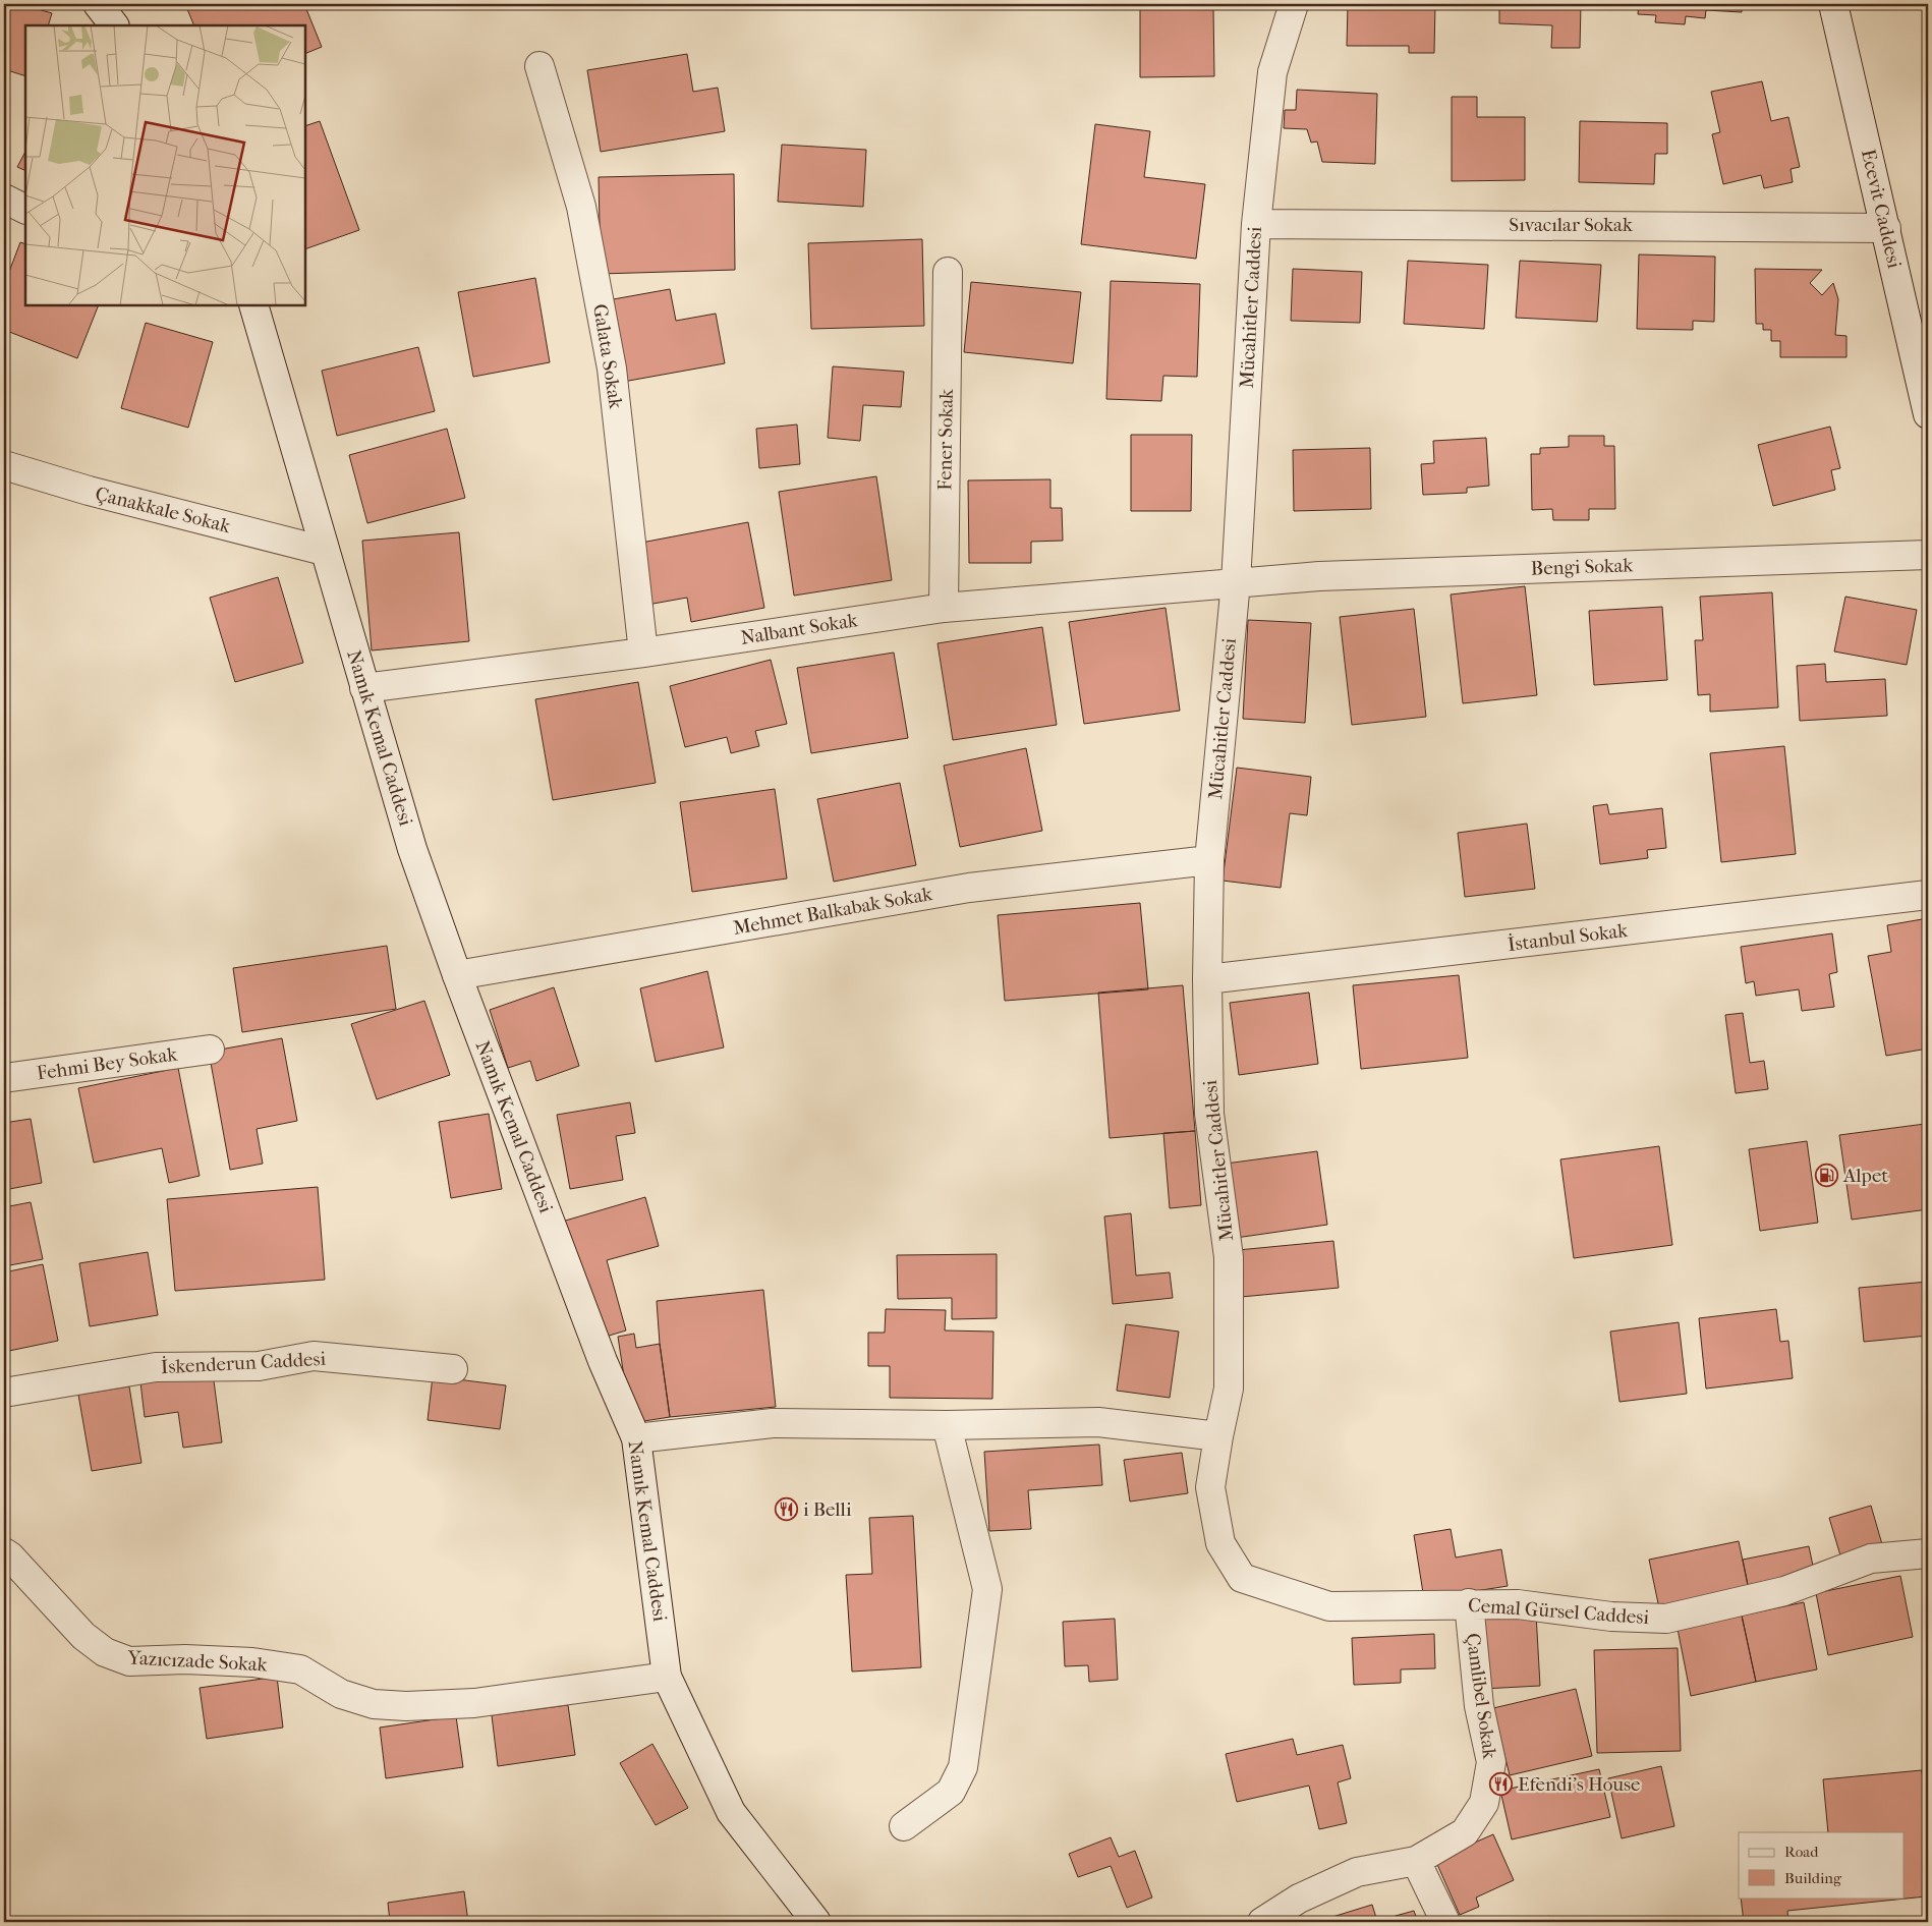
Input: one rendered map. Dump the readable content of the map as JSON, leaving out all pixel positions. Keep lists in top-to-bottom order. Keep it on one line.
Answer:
{"streets":{"street":["Ecevit Caddesi","Sıvacılar Sokak","Mücahitler Caddesi","Galata Sokak","Fener Sokak","Çanakkale Sokak","Bengi Sokak","Nalbant Sokak","Namık Kemal Caddesi","Mehmet Balkabak Sokak","İstanbul Sokak","Fehmi Bey Sokak","İskenderun Caddesi","Cemal Gürsel Caddesi","Yazıcızade Sokak","Çamlibel Sokak"]},"crossings":[["Ecevit Caddesi","Sıvacılar Sokak"],["Sıvacılar Sokak","Mücahitler Caddesi"],["Mücahitler Caddesi","Bengi Sokak"],["Mücahitler Caddesi","Nalbant Sokak"],["Mücahitler Caddesi","Mehmet Balkabak Sokak"],["Mücahitler Caddesi","İstanbul Sokak"],["Mücahitler Caddesi","Cemal Gürsel Caddesi"],["Galata Sokak","Nalbant Sokak"],["Fener Sokak","Nalbant Sokak"],["Çanakkale Sokak","Namık Kemal Caddesi"],["Bengi Sokak","Nalbant Sokak"],["Nalbant Sokak","Namık Kemal Caddesi"],["Namık Kemal Caddesi","Mehmet Balkabak Sokak"],["Namık Kemal Caddesi","Yazıcızade Sokak"],["Cemal Gürsel Caddesi","Çamlibel Sokak"]],"places":{"fuel station":["Alpet"],"restaurant":["i Belli","Efendi's House"]},"legend":["Road","Building"]}
